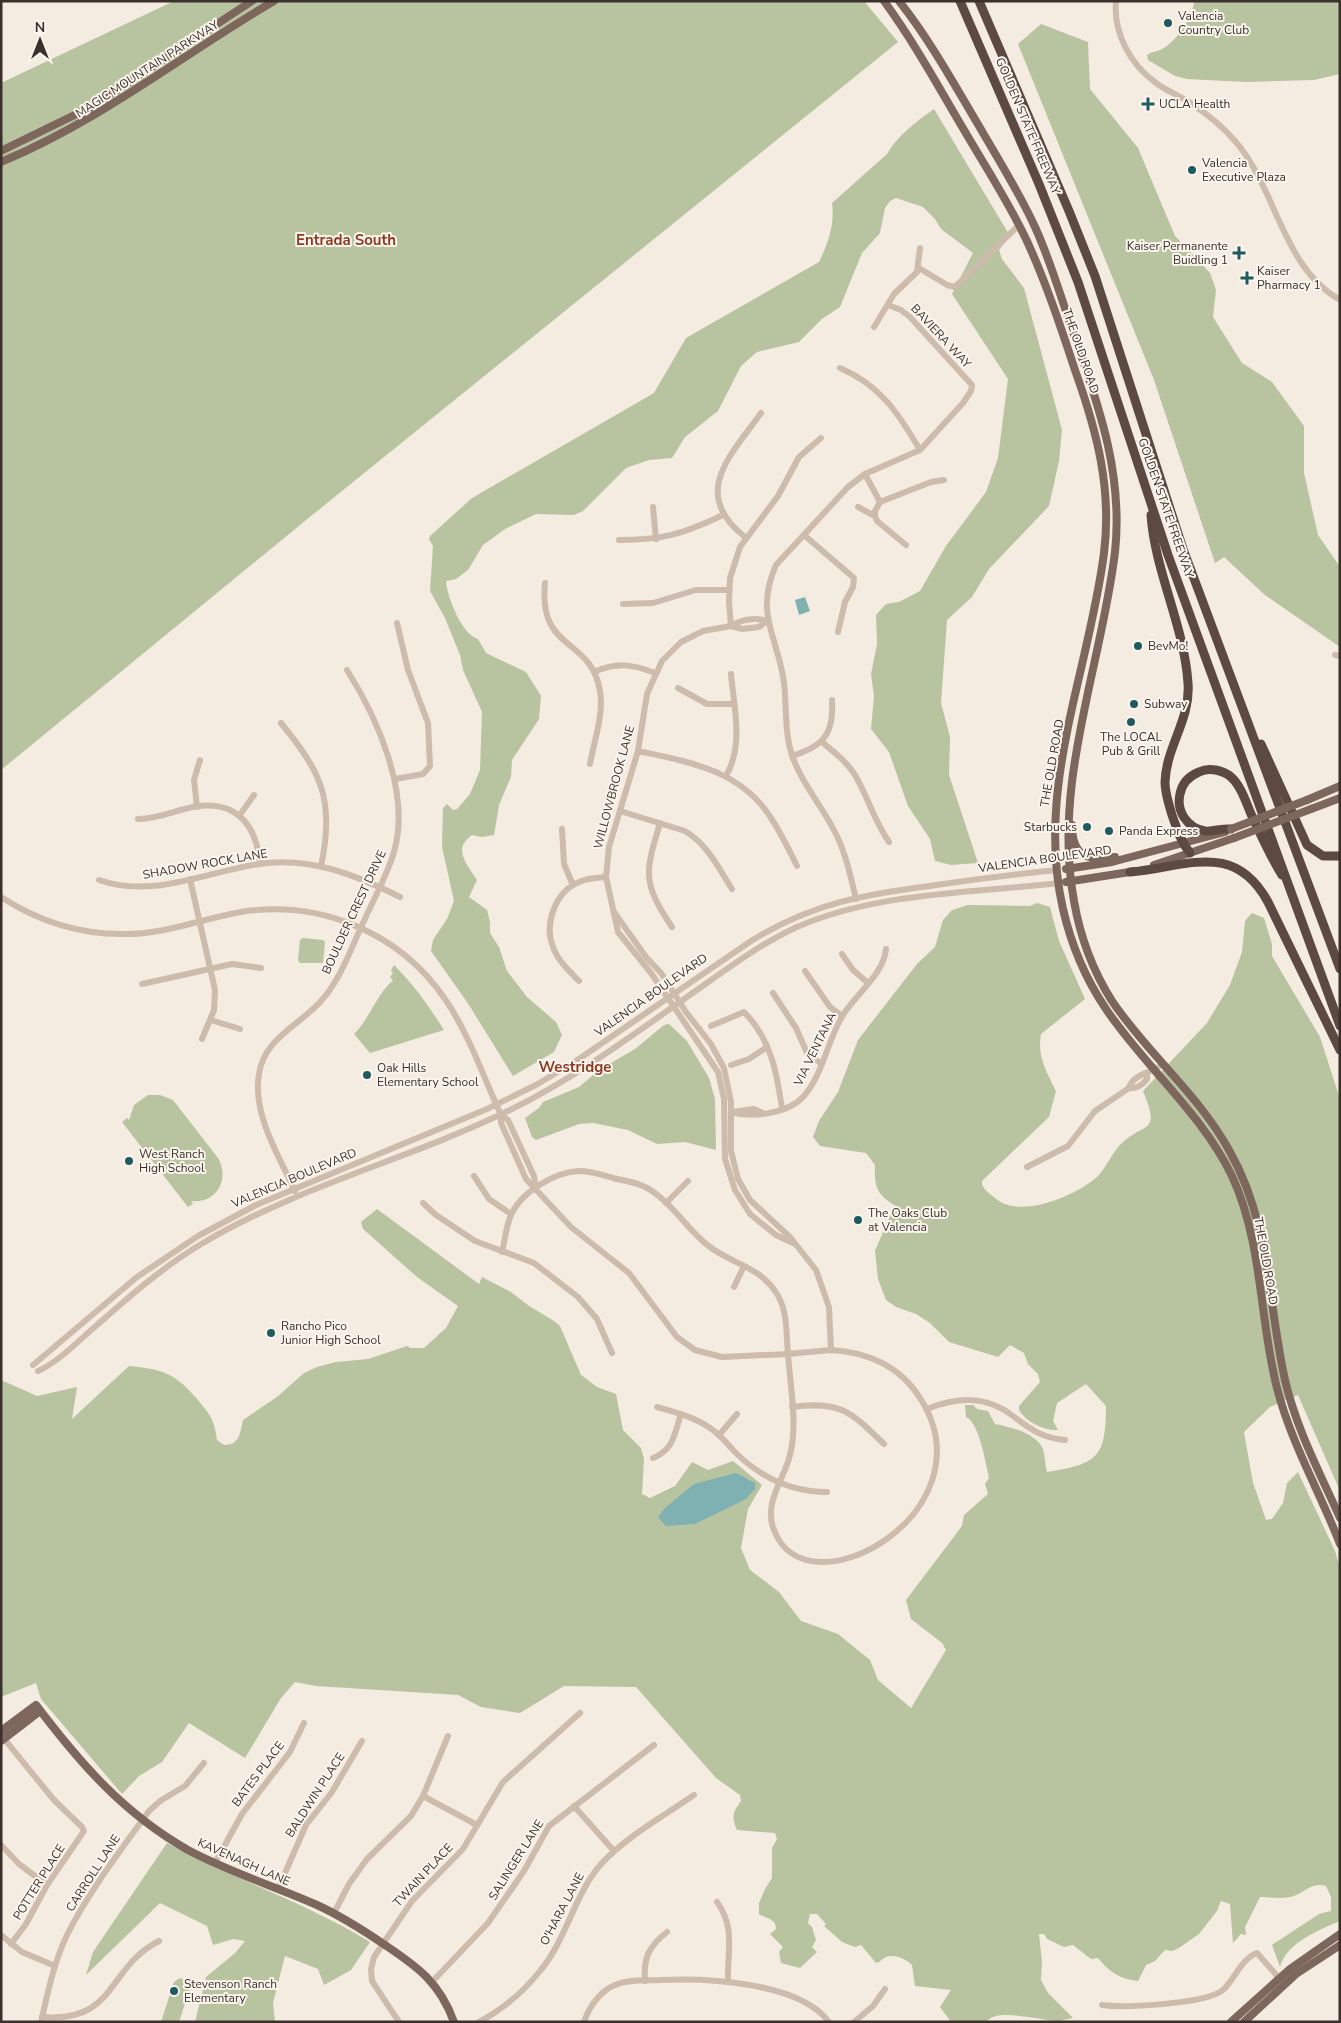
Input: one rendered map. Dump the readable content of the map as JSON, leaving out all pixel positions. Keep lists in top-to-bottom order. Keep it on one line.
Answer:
{"streets":{"highway":["GOLDEN STATE FREEWAY"],"main road":["MAGIC MOUNTAIN PARKWAY","THE OLD ROAD","VALENCIA BOULEVARD","KAVENAGH LANE"],"street":["BAVIERA WAY","WILLOWBROOK LANE","SHADOW ROCK LANE","BOULDER CREST DRIVE","VIA VENTANA","BATES PLACE","BALDWIN PLACE","SALINGER LANE","CARROLL LANE","TWAIN PLACE","POTTER PLACE","O'HARA LANE"]},"crossings":[["THE OLD ROAD","VALENCIA BOULEVARD"],["WILLOWBROOK LANE","VALENCIA BOULEVARD"],["WILLOWBROOK LANE","VIA VENTANA"],["VALENCIA BOULEVARD","BOULDER CREST DRIVE"],["SHADOW ROCK LANE","BOULDER CREST DRIVE"],["BATES PLACE","KAVENAGH LANE"],["BALDWIN PLACE","KAVENAGH LANE"],["SALINGER LANE","KAVENAGH LANE"],["KAVENAGH LANE","CARROLL LANE"],["KAVENAGH LANE","TWAIN PLACE"],["KAVENAGH LANE","POTTER PLACE"]],"districts":["Entrada South","Westridge"],"places":{"other":["Valencia Country Club","Valencia Executive Plaza","BevMo!","Subway","The LOCAL Pub & Grill","Starbucks","Panda Express","Oak Hills Elementary School","West Ranch High School","The Oaks Club at Valencia","Rancho Pico Junior High School","Stevenson Ranch Elementary"],"health":["UCLA Health","Kaiser Permanente Buidling 1","Kaiser Pharmacy 1"]},"north":"top"}
